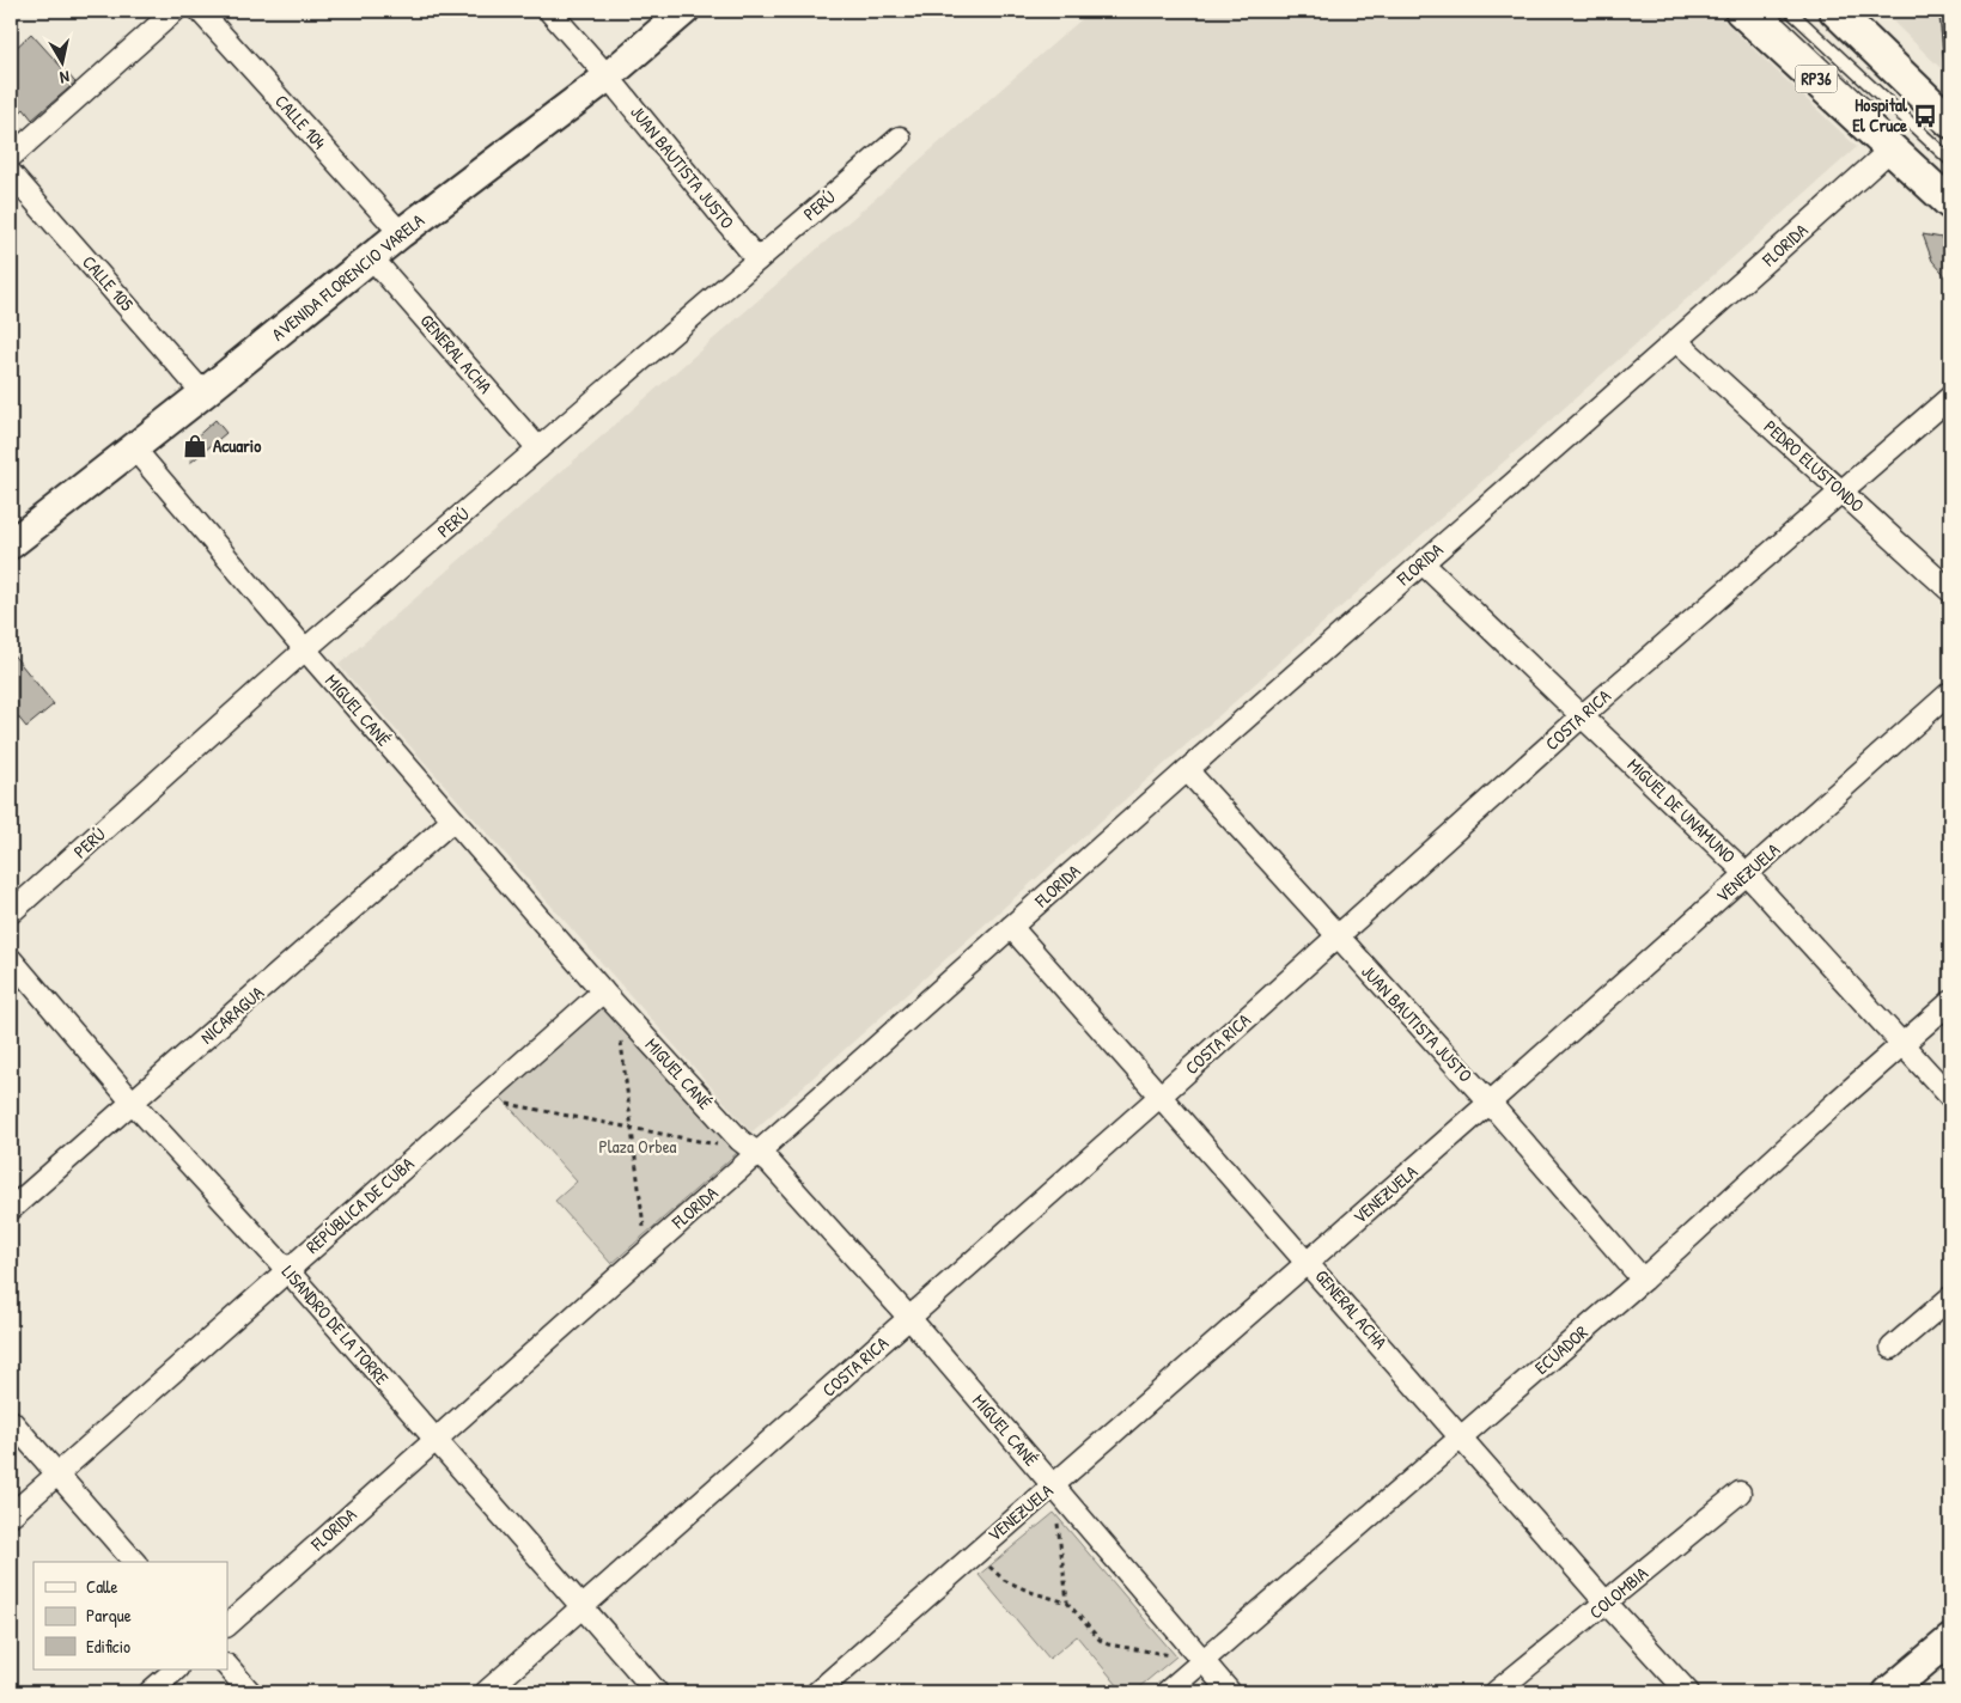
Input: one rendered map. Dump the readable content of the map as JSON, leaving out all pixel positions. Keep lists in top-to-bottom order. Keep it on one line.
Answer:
{"streets":{"main road":["RP36","AVENIDA FLORENCIO VARELA"],"street":["CALLE 104","JUAN BAUTISTA JUSTO","PERÚ","FLORIDA","CALLE 105","GENERAL ACHA","PEDRO ELUSTONDO","MIGUEL CANÉ","COSTA RICA","MIGUEL DE UNAMUNO","VENEZUELA","NICARAGUA","REPÚBLICA DE CUBA","LISANDRO DE LA TORRE","ECUADOR","COLOMBIA"]},"crossings":[["RP36","FLORIDA"],["CALLE 104","AVENIDA FLORENCIO VARELA"],["JUAN BAUTISTA JUSTO","PERÚ"],["JUAN BAUTISTA JUSTO","FLORIDA"],["JUAN BAUTISTA JUSTO","AVENIDA FLORENCIO VARELA"],["JUAN BAUTISTA JUSTO","COSTA RICA"],["JUAN BAUTISTA JUSTO","VENEZUELA"],["JUAN BAUTISTA JUSTO","ECUADOR"],["PERÚ","GENERAL ACHA"],["PERÚ","MIGUEL CANÉ"],["FLORIDA","GENERAL ACHA"],["FLORIDA","PEDRO ELUSTONDO"],["FLORIDA","MIGUEL CANÉ"],["FLORIDA","MIGUEL DE UNAMUNO"],["FLORIDA","LISANDRO DE LA TORRE"],["AVENIDA FLORENCIO VARELA","CALLE 105"],["AVENIDA FLORENCIO VARELA","GENERAL ACHA"],["AVENIDA FLORENCIO VARELA","MIGUEL CANÉ"],["GENERAL ACHA","COSTA RICA"],["GENERAL ACHA","VENEZUELA"],["GENERAL ACHA","ECUADOR"],["GENERAL ACHA","COLOMBIA"],["PEDRO ELUSTONDO","COSTA RICA"],["MIGUEL CANÉ","COSTA RICA"],["MIGUEL CANÉ","VENEZUELA"],["MIGUEL CANÉ","NICARAGUA"],["MIGUEL CANÉ","REPÚBLICA DE CUBA"],["MIGUEL CANÉ","ECUADOR"],["COSTA RICA","MIGUEL DE UNAMUNO"],["COSTA RICA","LISANDRO DE LA TORRE"],["MIGUEL DE UNAMUNO","VENEZUELA"],["MIGUEL DE UNAMUNO","ECUADOR"],["NICARAGUA","LISANDRO DE LA TORRE"],["REPÚBLICA DE CUBA","LISANDRO DE LA TORRE"]],"parks":["Plaza Orbea"],"places":{"bus stop":["Hospital El Cruce"],"shop":["Acuario"]},"legend":["Calle","Parque","Edificio"],"north":"bottom"}
